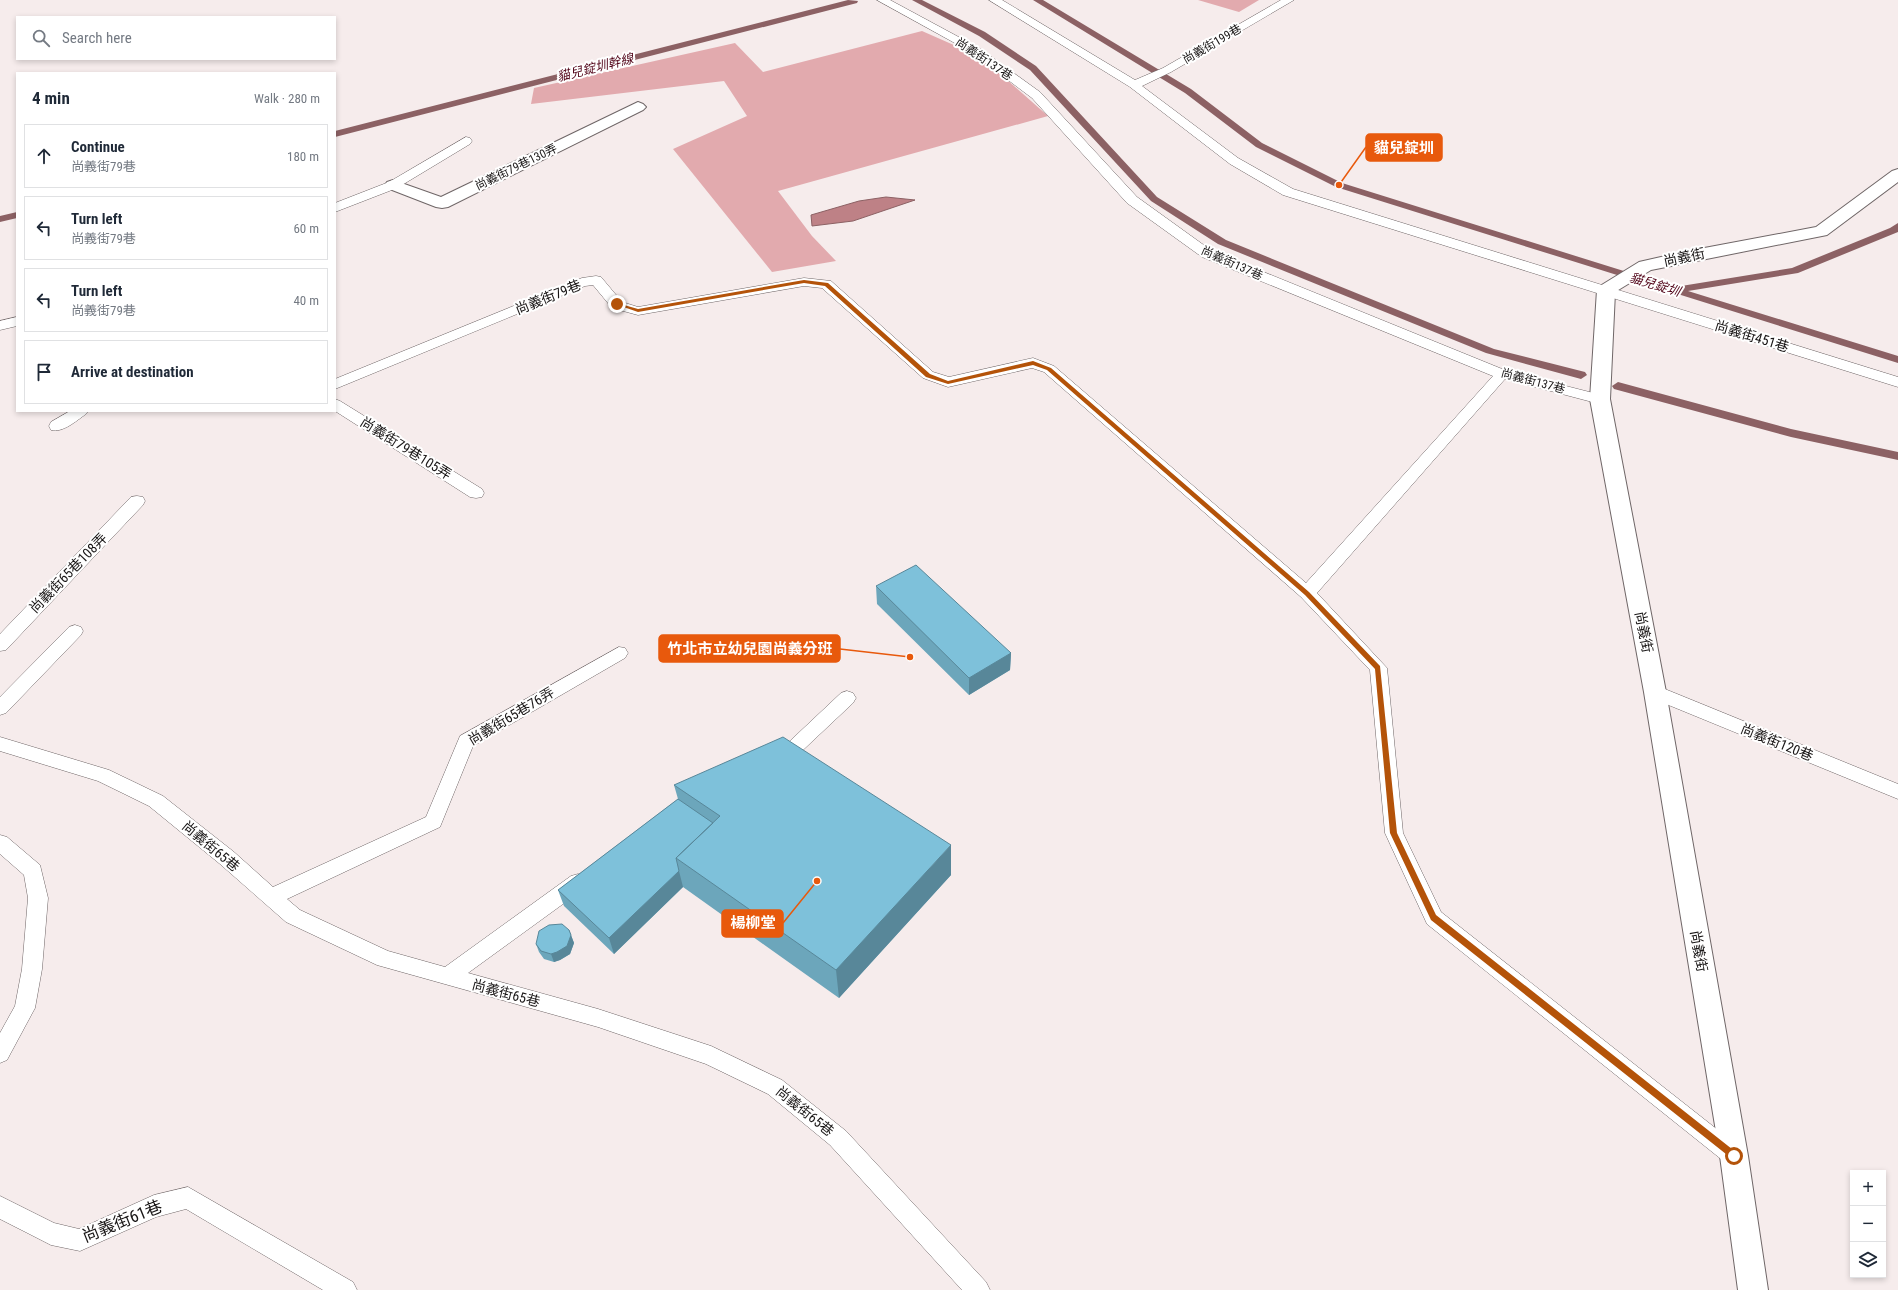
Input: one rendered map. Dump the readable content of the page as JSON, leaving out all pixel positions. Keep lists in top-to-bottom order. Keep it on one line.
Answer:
{"streets":{"street":["尚義街79巷130弄","尚義街"],"lane":["尚義街199巷","尚義街137巷","尚義街79巷","尚義街451巷","尚義街79巷105弄","尚義街65巷108弄","尚義街65巷76弄","尚義街120巷","尚義街65巷","尚義街61巷"]},"crossings":[["尚義街137巷","尚義街"],["尚義街","尚義街79巷"],["尚義街","尚義街451巷"],["尚義街","尚義街120巷"],["尚義街65巷76弄","尚義街65巷"]],"water":["貓兒錠圳幹線","貓兒錠圳"],"places":["貓兒錠圳","竹北市立幼兒園尚義分班","楊柳堂"],"page":{"search":"Search here","heading":["4 min","Walk · 280 m"],"list":[["Continue","尚義街79巷","180 m"],["Turn left","尚義街79巷","60 m"],["Turn left","尚義街79巷","40 m"],"Arrive at destination"],"map_buttons":["+","−"]}}
